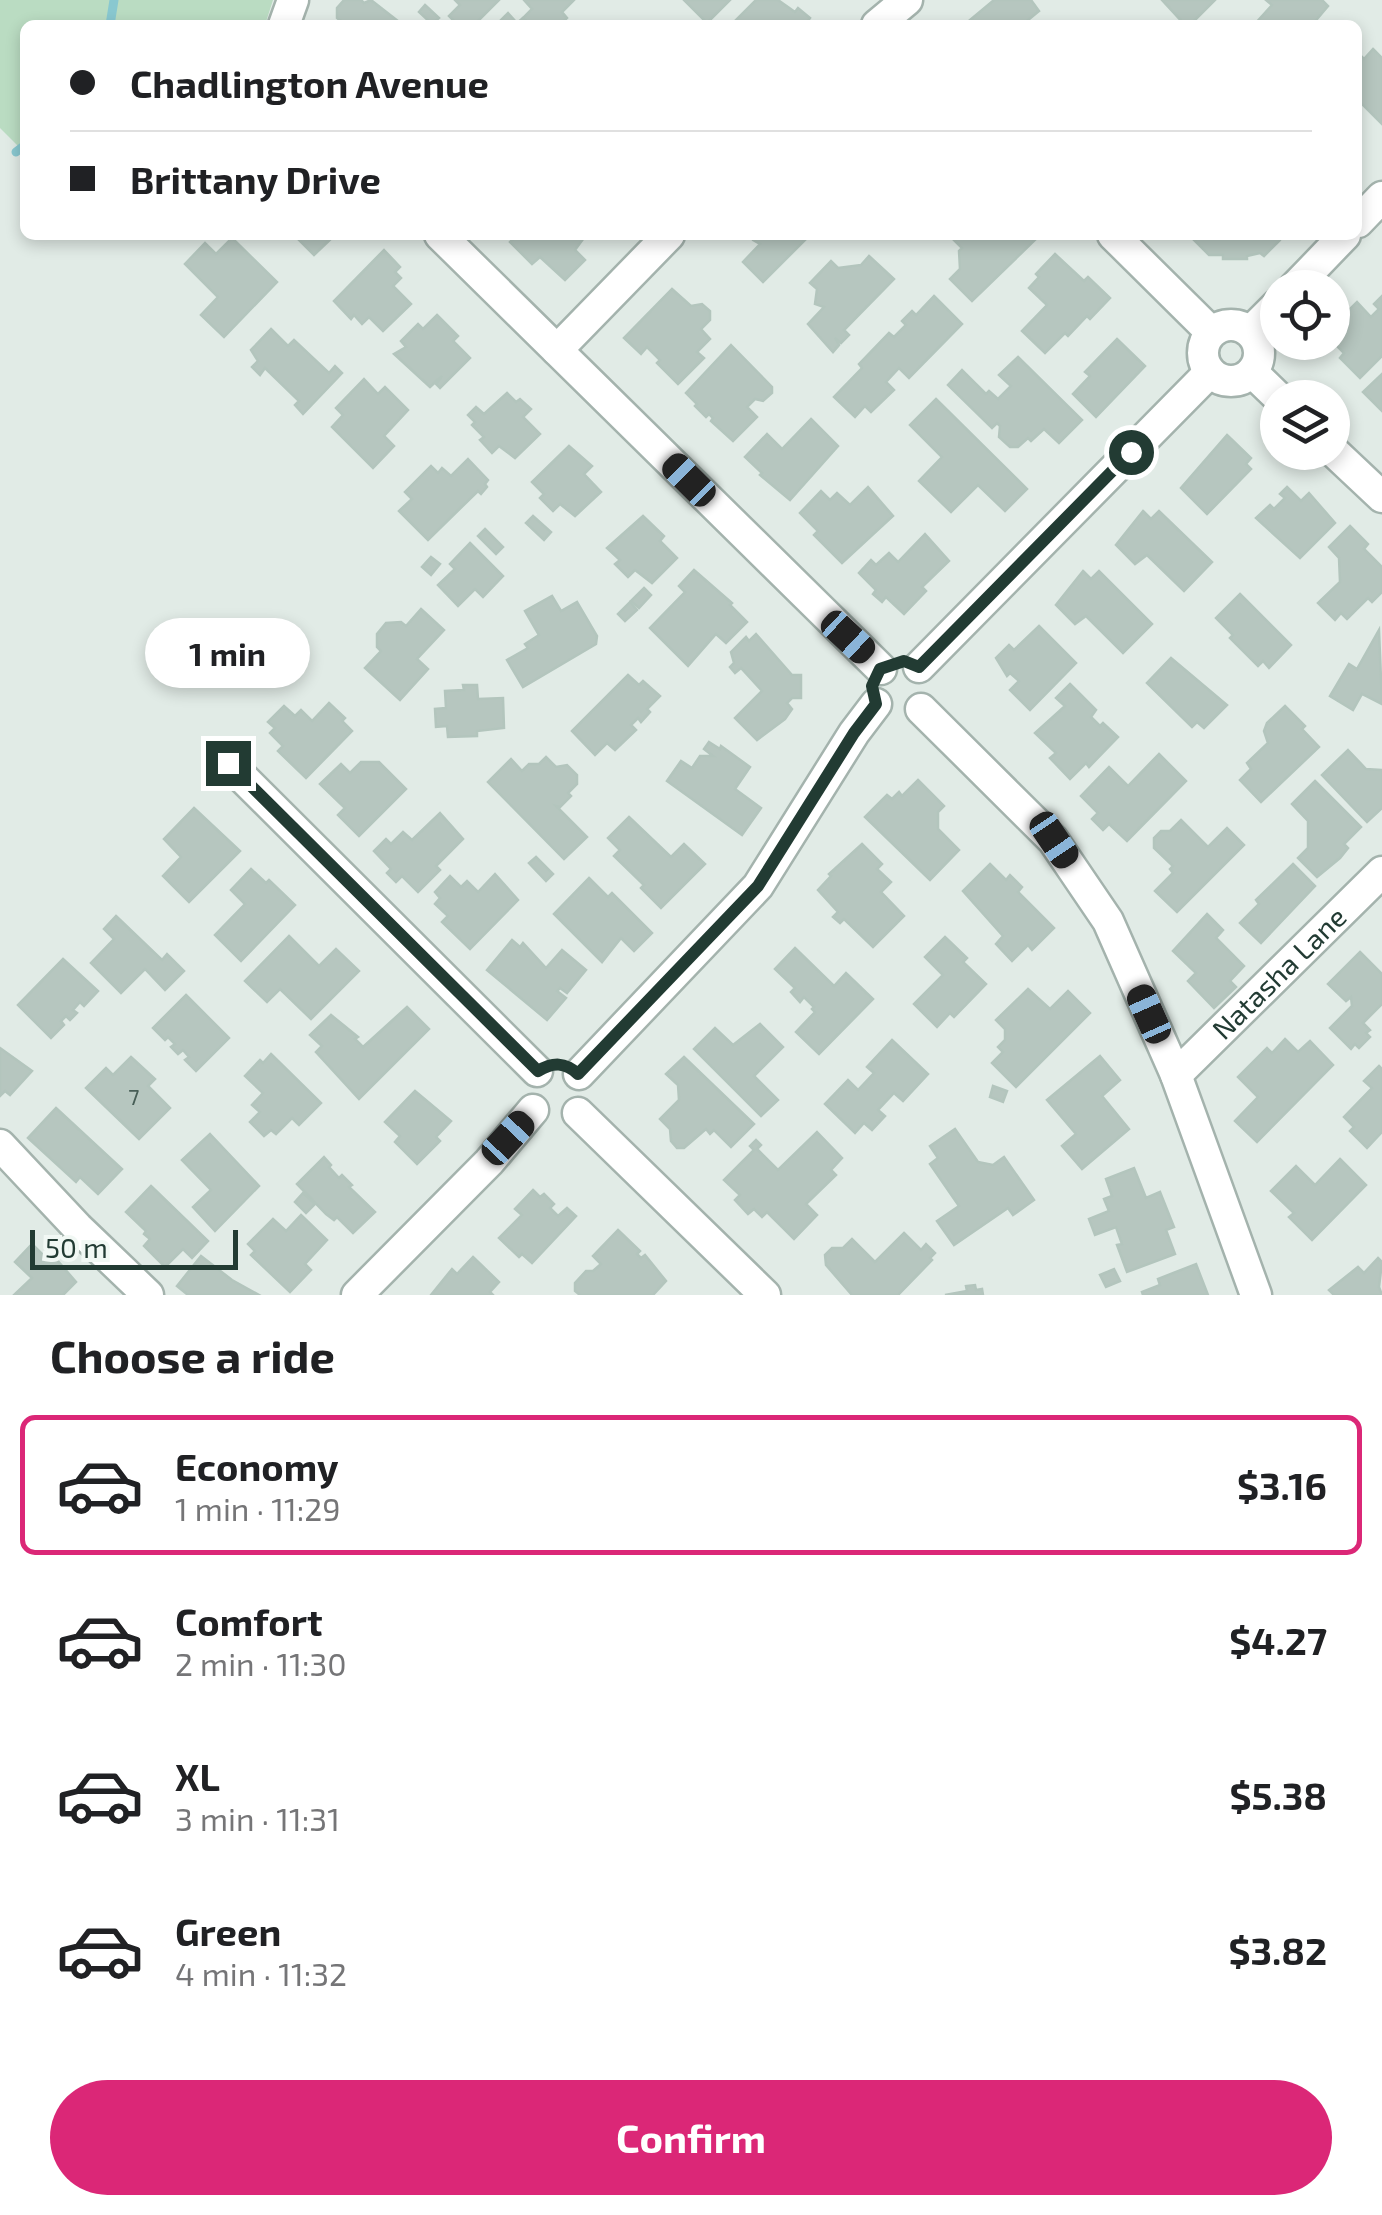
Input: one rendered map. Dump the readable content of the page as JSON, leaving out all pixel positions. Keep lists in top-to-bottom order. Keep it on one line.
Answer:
{"streets":{"street":["Natasha Lane"]},"house_numbers":["7"],"scale_bar":"50 m","page":{"banner":["Chadlington Avenue","Brittany Drive"],"bubble":"1 min","scale":"50 m","heading":"Choose a ride","list":[{"name":"Economy","note":"1 min · 11:29","value":"$3.16"},{"name":"Comfort","note":"2 min · 11:30","value":"$4.27"},{"name":"XL","note":"3 min · 11:31","value":"$5.38"},{"name":"Green","note":"4 min · 11:32","value":"$3.82"}],"buttons":"Confirm"}}
